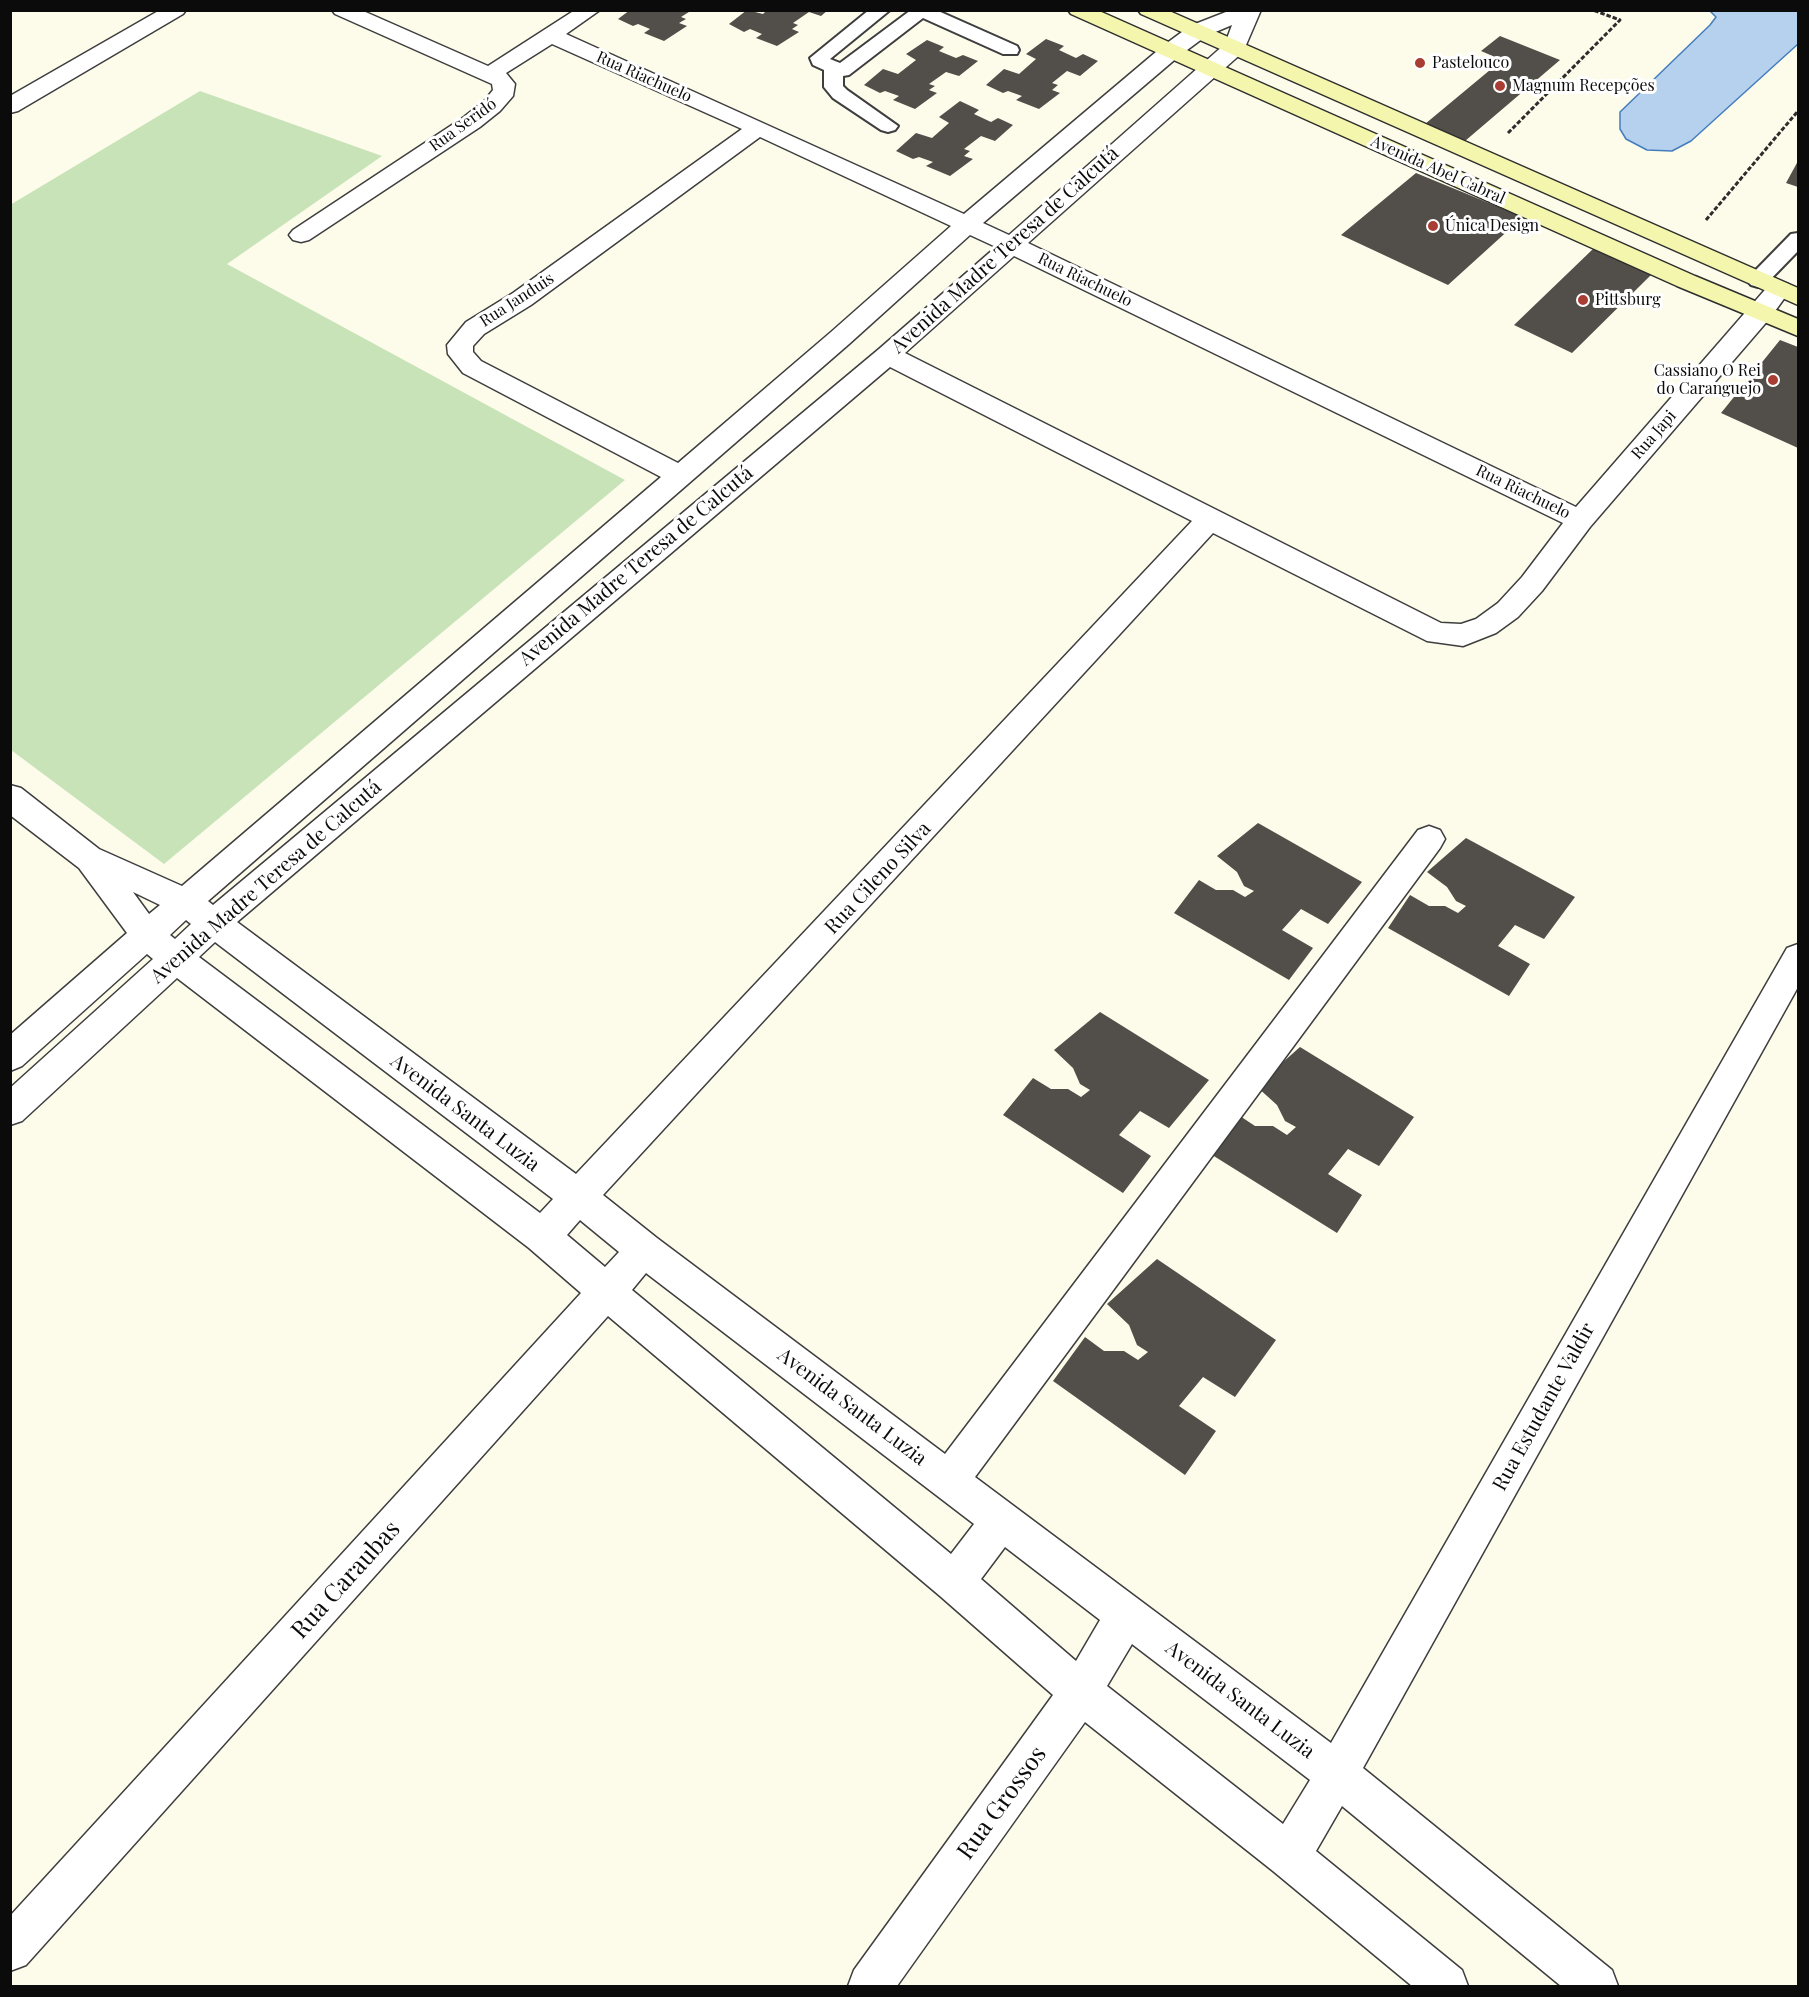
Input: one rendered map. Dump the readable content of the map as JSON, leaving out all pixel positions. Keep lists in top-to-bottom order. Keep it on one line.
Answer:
{"streets":{"main road":["Avenida Abel Cabral"],"street":["Rua Riachuelo","Rua Seridó","Avenida Madre Teresa de Calcutá","Rua Janduis","Rua Japi","Rua Cileno Silva","Avenida Santa Luzia","Rua Estudante Valdir","Rua Caraubas","Rua Grossos"]},"crossings":[["Rua Riachuelo","Rua Seridó"],["Rua Riachuelo","Avenida Madre Teresa de Calcutá"],["Rua Riachuelo","Rua Janduis"],["Rua Riachuelo","Rua Japi"],["Avenida Abel Cabral","Avenida Madre Teresa de Calcutá"],["Avenida Abel Cabral","Rua Japi"],["Avenida Madre Teresa de Calcutá","Rua Janduis"],["Avenida Madre Teresa de Calcutá","Rua Japi"],["Avenida Madre Teresa de Calcutá","Avenida Santa Luzia"],["Rua Japi","Rua Cileno Silva"],["Rua Cileno Silva","Avenida Santa Luzia"],["Avenida Santa Luzia","Rua Estudante Valdir"],["Avenida Santa Luzia","Rua Caraubas"],["Avenida Santa Luzia","Rua Grossos"]],"places":["Pastelouco","Magnum Recepções","Única Design","Pittsburg","Cassiano O Rei do Caranguejo"]}
